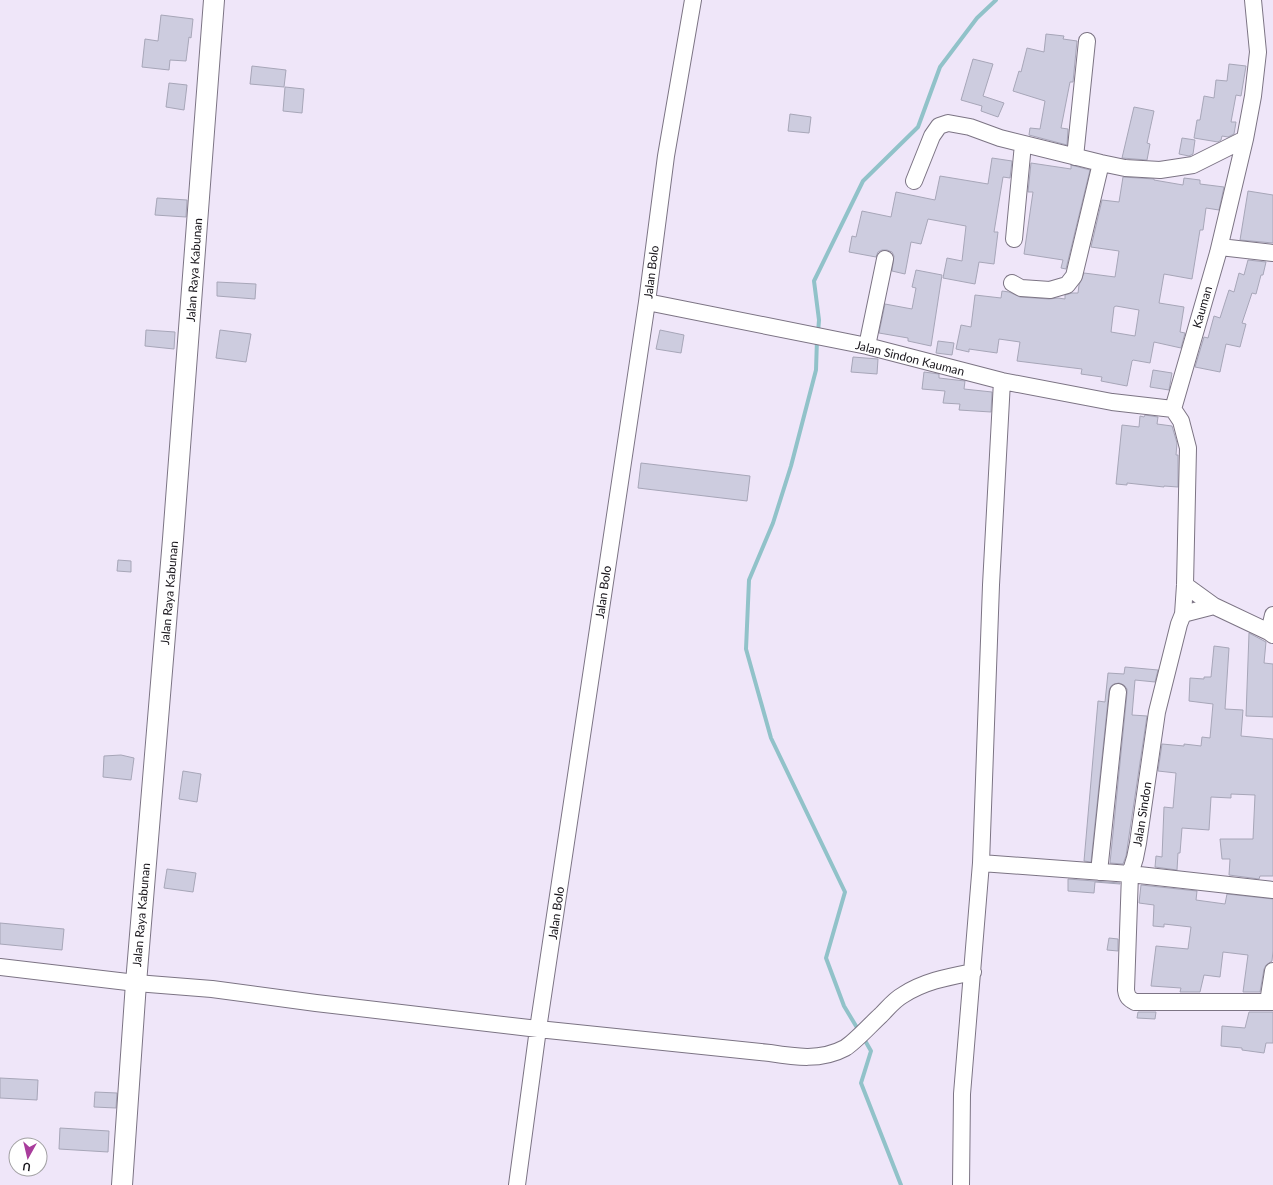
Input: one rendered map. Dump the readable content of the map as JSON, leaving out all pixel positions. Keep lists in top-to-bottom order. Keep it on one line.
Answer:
{"streets":{"street":["Jalan Raya Kabunan","Jalan Bolo","Kauman","Jalan Sindon Kauman","Jalan Sindon"]},"crossings":[["Jalan Bolo","Jalan Sindon Kauman"],["Kauman","Jalan Sindon Kauman"]],"north":"bottom"}
